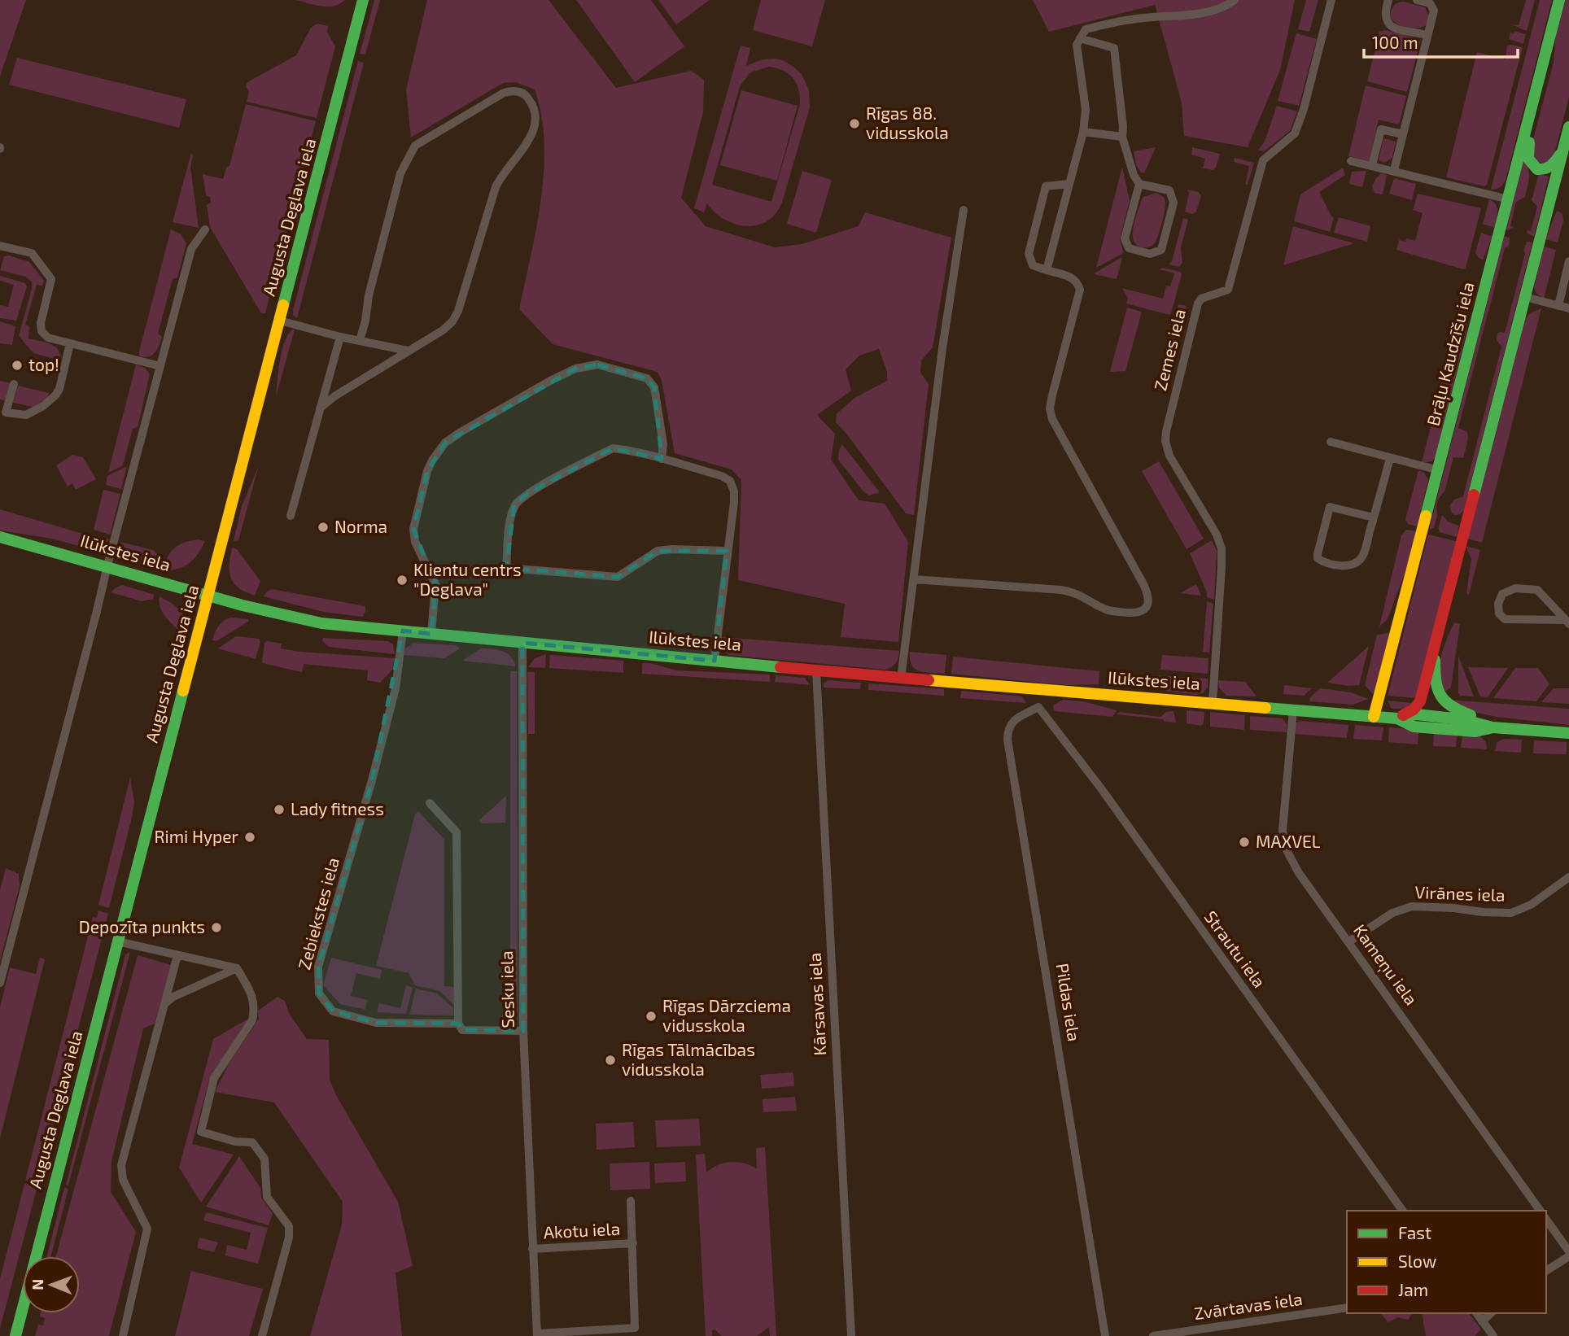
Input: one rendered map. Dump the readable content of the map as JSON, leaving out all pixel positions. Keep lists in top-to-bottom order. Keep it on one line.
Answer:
{"streets":{"street":["Augusta Deglava iela","Zemes iela","Brāļu Kaudzīšu iela","Ilūkstes iela","Virānes iela","Zebiekstes iela","Strautu iela","Kameņu iela","Sesku iela","Pildas iela","Kārsavas iela","Akotu iela","Zvārtavas iela"]},"crossings":[["Augusta Deglava iela","Ilūkstes iela"],["Zemes iela","Ilūkstes iela"],["Brāļu Kaudzīšu iela","Ilūkstes iela"],["Ilūkstes iela","Zebiekstes iela"],["Ilūkstes iela","Kameņu iela"],["Ilūkstes iela","Sesku iela"],["Ilūkstes iela","Kārsavas iela"],["Virānes iela","Kameņu iela"],["Zebiekstes iela","Sesku iela"],["Strautu iela","Pildas iela"],["Sesku iela","Akotu iela"]],"places":["Rīgas 88. vidusskola","top!","Norma","Klientu centrs \"Deglava\"","Lady fitness","Rimi Hyper","MAXVEL","Depozīta punkts","Rīgas Dārzciema vidusskola","Rīgas Tālmācības vidusskola"],"legend":["Fast","Slow","Jam"],"scale_bar":"100 m","north":"left"}
